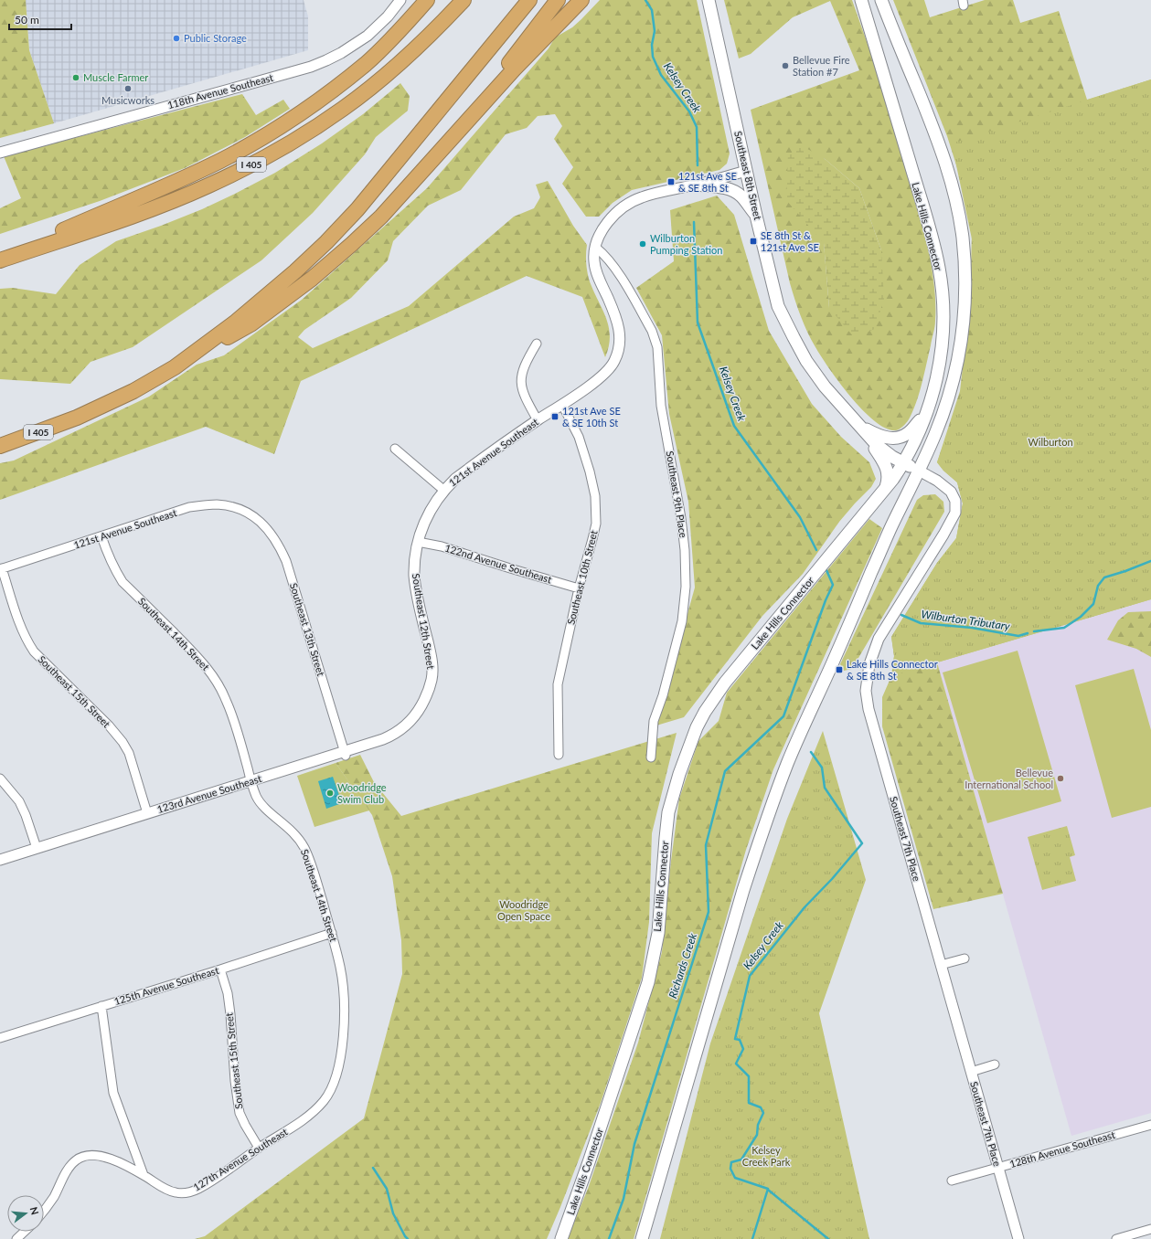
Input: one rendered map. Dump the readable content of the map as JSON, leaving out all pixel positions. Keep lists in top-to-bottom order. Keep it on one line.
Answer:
{"streets":{"highway":["I 405"],"main road":["Southeast 8th Street","Lake Hills Connector"],"street":["118th Avenue Southeast","121st Avenue Southeast","Southeast 9th Place","122nd Avenue Southeast","Southeast 10th Street","Southeast 12th Street","Southeast 13th Street","Southeast 14th Street","Southeast 15th Street","123rd Avenue Southeast","Southeast 7th Place","125th Avenue Southeast","128th Avenue Southeast","127th Avenue Southeast"]},"crossings":[["Southeast 8th Street","Lake Hills Connector"],["Southeast 8th Street","121st Avenue Southeast"],["Southeast 8th Street","Southeast 7th Place"],["121st Avenue Southeast","Southeast 9th Place"],["121st Avenue Southeast","122nd Avenue Southeast"],["121st Avenue Southeast","Southeast 10th Street"],["121st Avenue Southeast","Southeast 12th Street"],["121st Avenue Southeast","Southeast 13th Street"],["121st Avenue Southeast","Southeast 14th Street"],["121st Avenue Southeast","Southeast 15th Street"],["122nd Avenue Southeast","Southeast 10th Street"],["122nd Avenue Southeast","Southeast 12th Street"],["Southeast 12th Street","123rd Avenue Southeast"],["Southeast 13th Street","123rd Avenue Southeast"],["Southeast 14th Street","123rd Avenue Southeast"],["Southeast 14th Street","125th Avenue Southeast"],["Southeast 14th Street","127th Avenue Southeast"],["Southeast 15th Street","123rd Avenue Southeast"],["Southeast 15th Street","125th Avenue Southeast"],["Southeast 15th Street","127th Avenue Southeast"],["Southeast 7th Place","128th Avenue Southeast"]],"water":["Kelsey Creek","Wilburton Tributary","Richards Creek"],"parks":["Wilburton","Woodridge Open Space","Kelsey Creek Park"],"places":{"other":["Public Storage","Bellevue Fire Station #7","Muscle Farmer","Musicworks","Wilburton Pumping Station","Bellevue International School","Woodridge Swim Club"],"transit":["121st Ave SE & SE 8th St","SE 8th St & 121st Ave SE","121st Ave SE & SE 10th St","Lake Hills Connector & SE 8th St"]},"scale_bar":"50 m","north":"right"}
